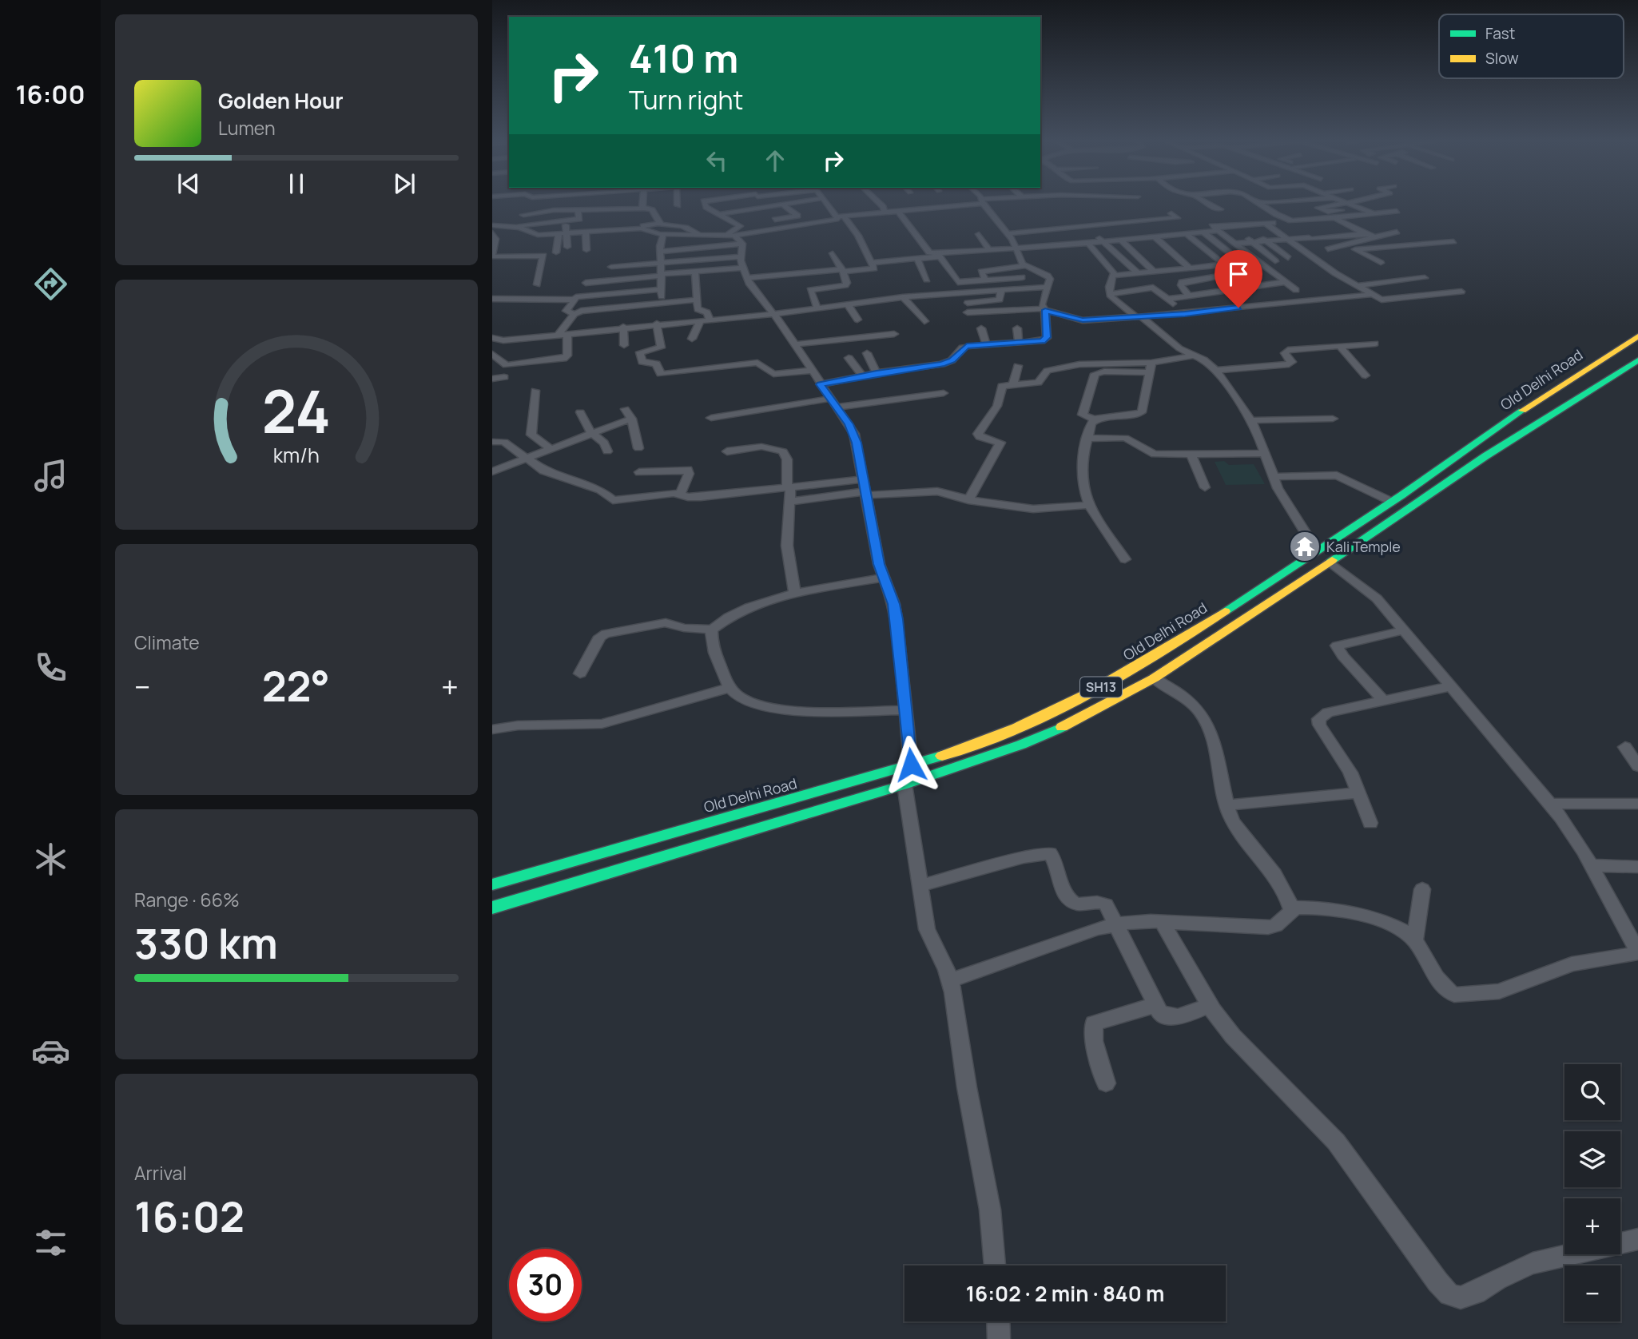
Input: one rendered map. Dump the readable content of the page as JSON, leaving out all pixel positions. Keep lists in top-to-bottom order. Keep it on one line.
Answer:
{"streets":{"main road":["Old Delhi Road","SH13"]},"places":{"temple":["Kali Temple"]},"legend":["Fast","Slow"],"page":{"tabs":"16:00","turn":["410 m","Turn right"],"song":["Golden Hour","Lumen"],"tile":["Climate",["Range · 66%","330 km"],["Arrival","16:02"]],"heat":["−","22°","+"],"map_buttons":["+","−"],"limit":"30","trip":"16:02 · 2 min · 840 m","gauge":["24","km/h"]}}
